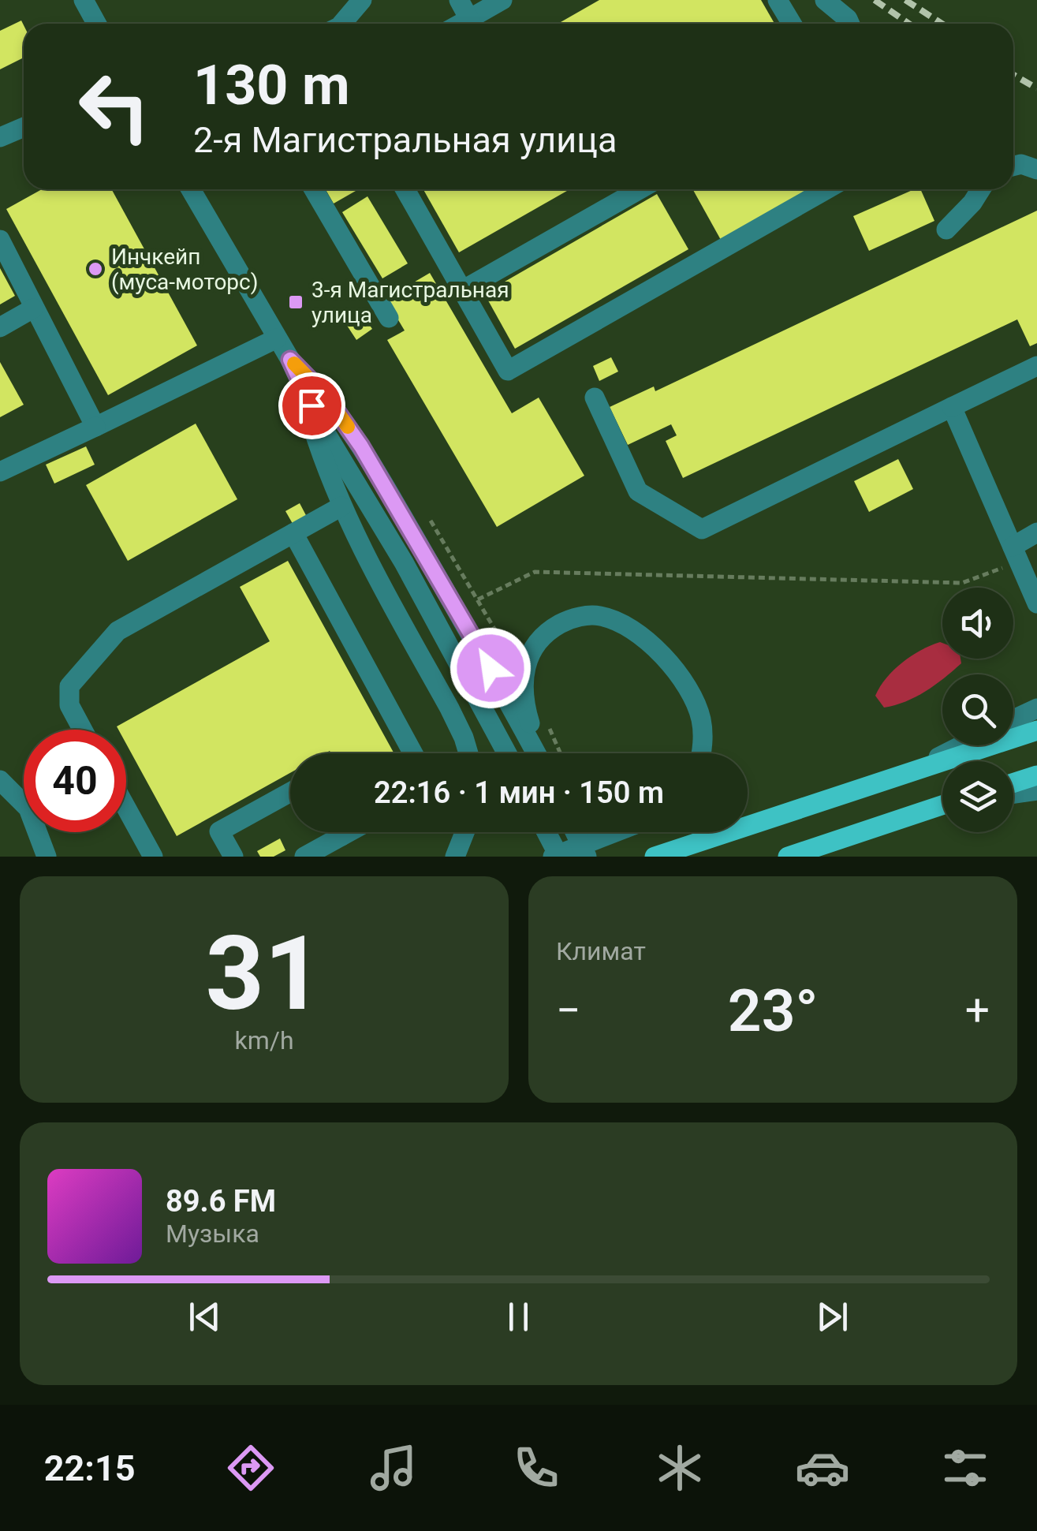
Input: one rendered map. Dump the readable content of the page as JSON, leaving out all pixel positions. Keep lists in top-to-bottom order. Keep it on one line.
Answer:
{"places":{"other":["Инчкейп (муса-моторс)"],"transit":["3-я Магистральная улица"]},"page":{"turn":["130 m","2-я Магистральная улица"],"limit":"40","trip":"22:16 · 1 мин · 150 m","tile":[["31","km/h"],"Климат"],"heat":["−","23°","+"],"song":["89.6 FM","Музыка"],"tabs":"22:15"}}
